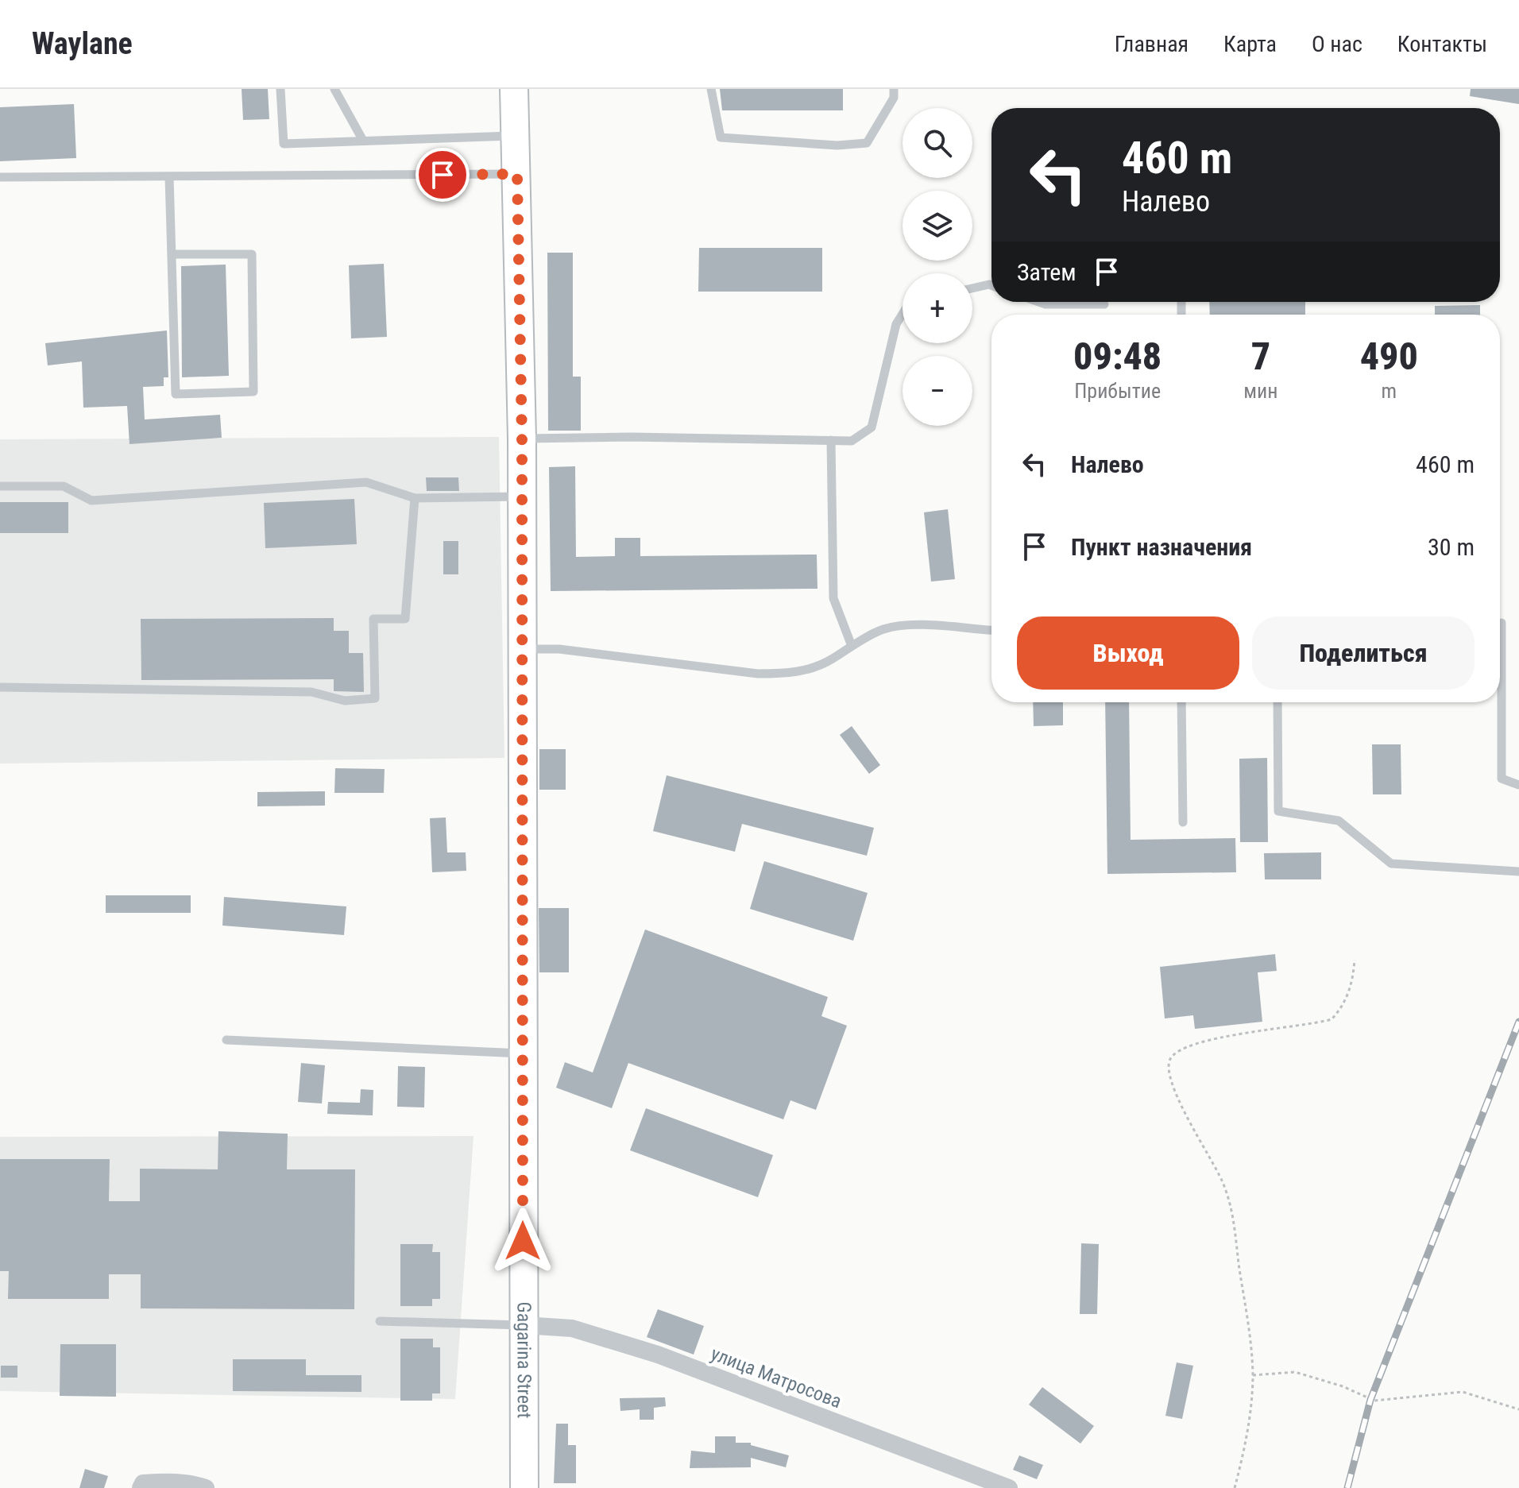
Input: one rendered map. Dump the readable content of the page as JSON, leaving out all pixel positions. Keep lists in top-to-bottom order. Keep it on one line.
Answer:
{"streets":{"main road":["Gagarina Street"],"street":["улица Матросова"]},"crossings":[["Gagarina Street","улица Матросова"]],"page":{"header":"Waylane","nav":["Главная","Карта","О нас","Контакты"],"map_buttons":["+","−"],"turn":["460 m","Налево"],"then":"Затем","eta":["09:48","Прибытие","7","мин","490","m"],"list":[{"name":"Налево","value":"460 m"},{"name":"Пункт назначения","value":"30 m"}],"buttons":["Выход","Поделиться"]}}
